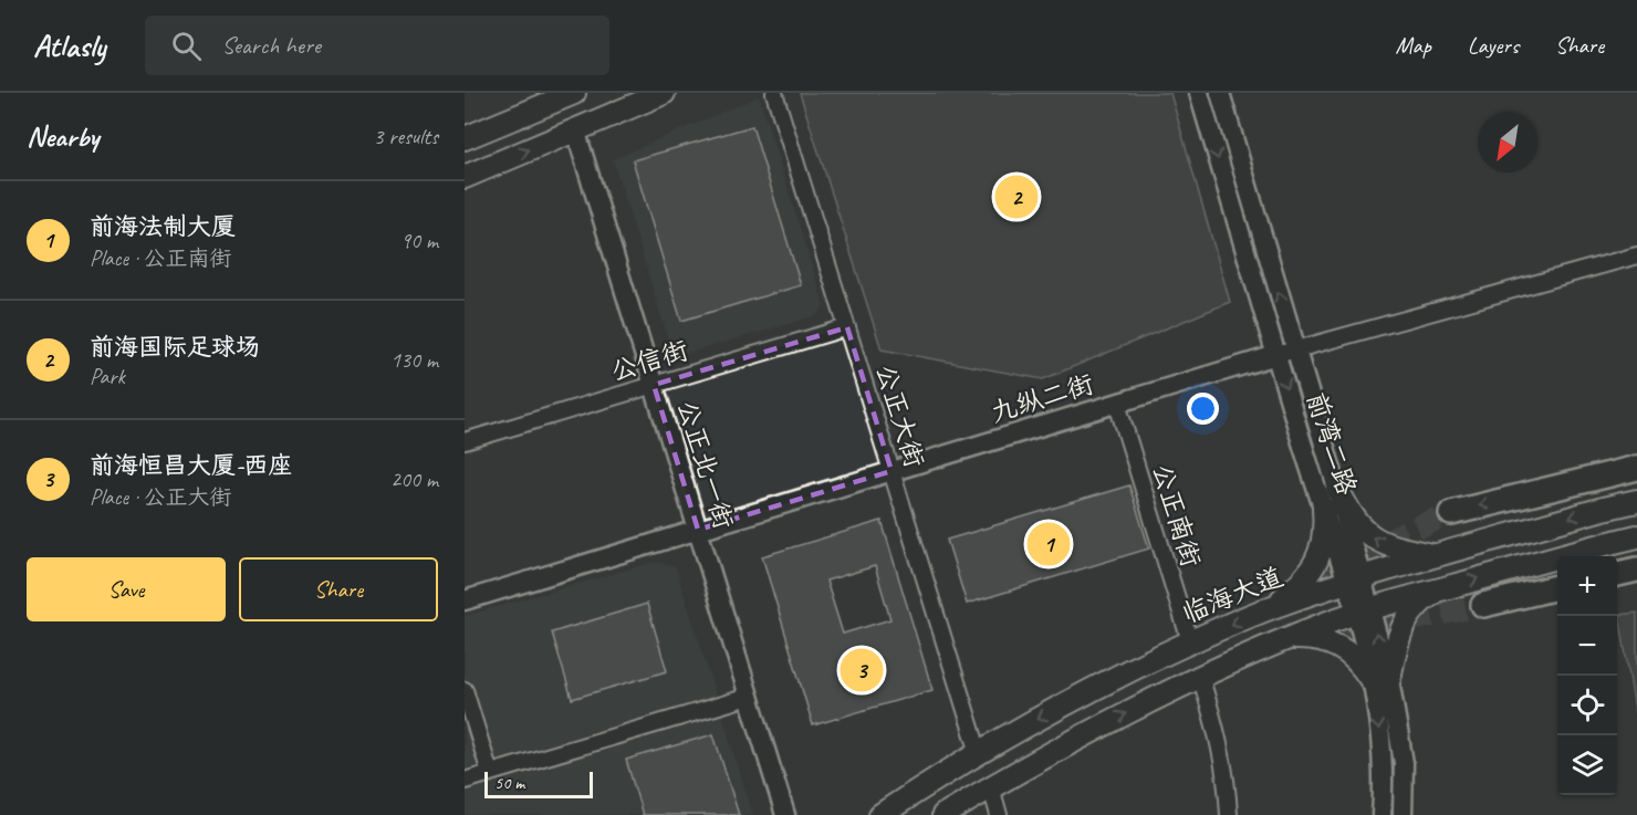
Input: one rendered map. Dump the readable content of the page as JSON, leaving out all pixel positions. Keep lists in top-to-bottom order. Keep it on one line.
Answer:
{"streets":{"main road":["临海大道"],"street":["公信街","九纵二街","公正大街","前湾二路","公正北一街","公正南街"]},"crossings":[["公信街","公正大街"],["公信街","公正北一街"],["九纵二街","公正大街"],["九纵二街","前湾二路"],["九纵二街","公正北一街"],["九纵二街","公正南街"],["公正大街","临海大道"],["前湾二路","临海大道"],["公正南街","临海大道"]],"scale_bar":"50 m","north":"bottom left","page":{"header":"Atlasly","search":"Search here","nav":["Map","Layers","Share"],"heading":["Nearby","3 results"],"pins":["2","1","3"],"list":[{"mark":"1","name":"前海法制大厦","note":"Place · 公正南街","value":"90 m"},{"mark":"2","name":"前海国际足球场","note":"Park","value":"130 m"},{"mark":"3","name":"前海恒昌大厦-西座","note":"Place · 公正大街","value":"200 m"}],"buttons":["Save","Share"],"map_buttons":["+","−"],"scale":"50 m"}}
